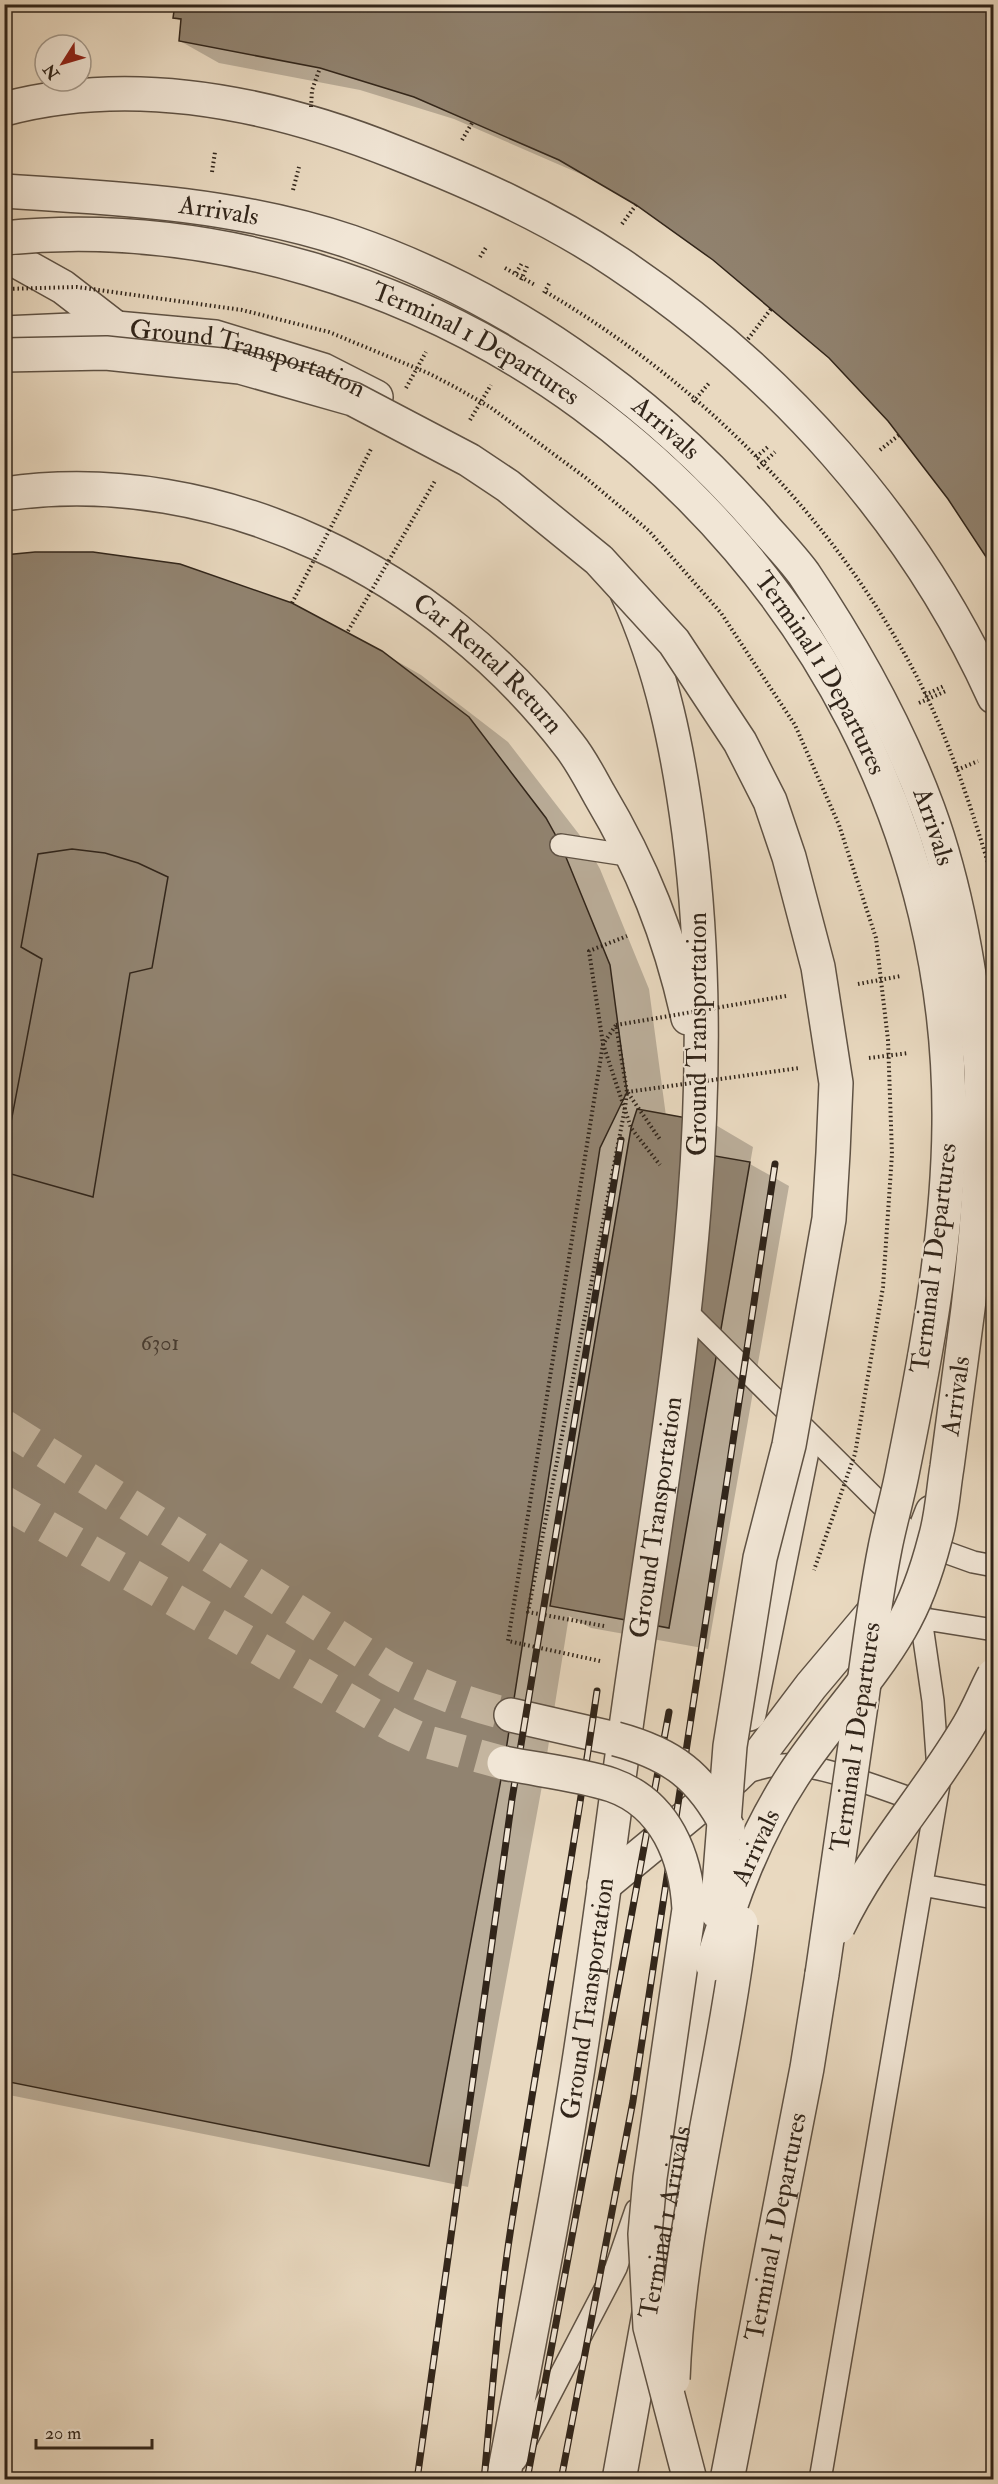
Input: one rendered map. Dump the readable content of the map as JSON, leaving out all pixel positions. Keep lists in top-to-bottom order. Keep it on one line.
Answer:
{"streets":{"street":["Arrivals","Terminal 1 Departures","Ground Transportation","Car Rental Return","Terminal 1 Arrivals"]},"crossings":[["Arrivals","Terminal 1 Arrivals"],["Ground Transportation","Car Rental Return"]],"house_numbers":["6301"],"scale_bar":"20 m","north":"bottom left"}
